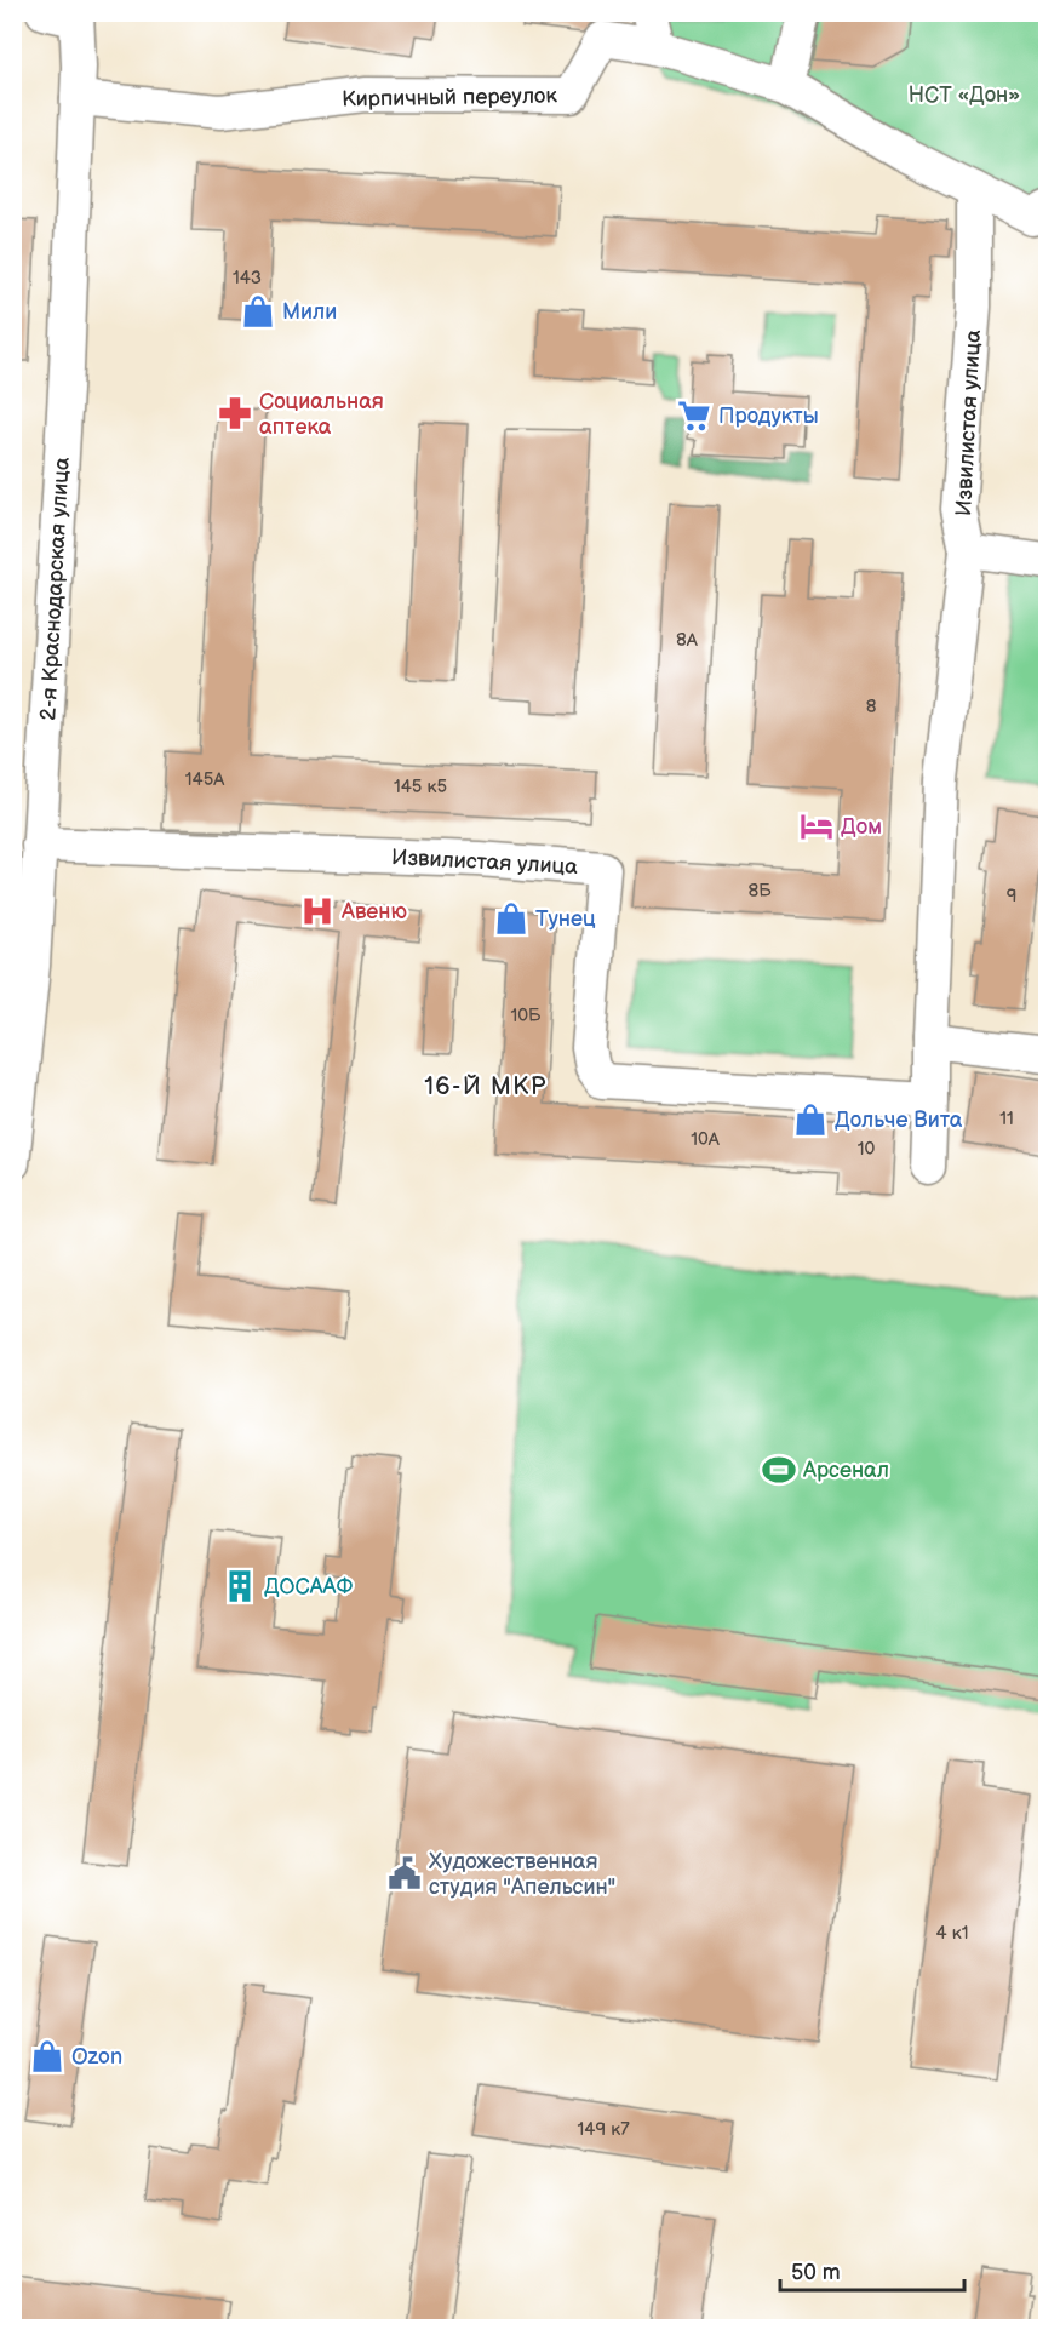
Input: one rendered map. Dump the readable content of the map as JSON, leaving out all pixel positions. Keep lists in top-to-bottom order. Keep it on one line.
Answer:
{"streets":{"street":["Кирпичный переулок","Извилистая улица","2-я Краснодарская улица"]},"crossings":[["Кирпичный переулок","Извилистая улица"],["Кирпичный переулок","2-я Краснодарская улица"],["Извилистая улица","2-я Краснодарская улица"]],"districts":["16-Й МКР"],"parks":["НСТ «Дон»"],"places":{"shop":["Мили","Тунец","Дольче Вита","Ozon"],"pharmacy":["Социальная аптека"],"supermarket":["Продукты"],"hotel":["Дом"],"hospital":["Авеню"],"sports":["Арсенал"],"building":["ДОСААФ"],"public building":["Художественная студия \"Апельсин\""]},"house_numbers":["143","8А","8","145А","145 к5","8Б","9","10Б","11","10А","10","4 к1","149 к7"],"scale_bar":"50 m"}
